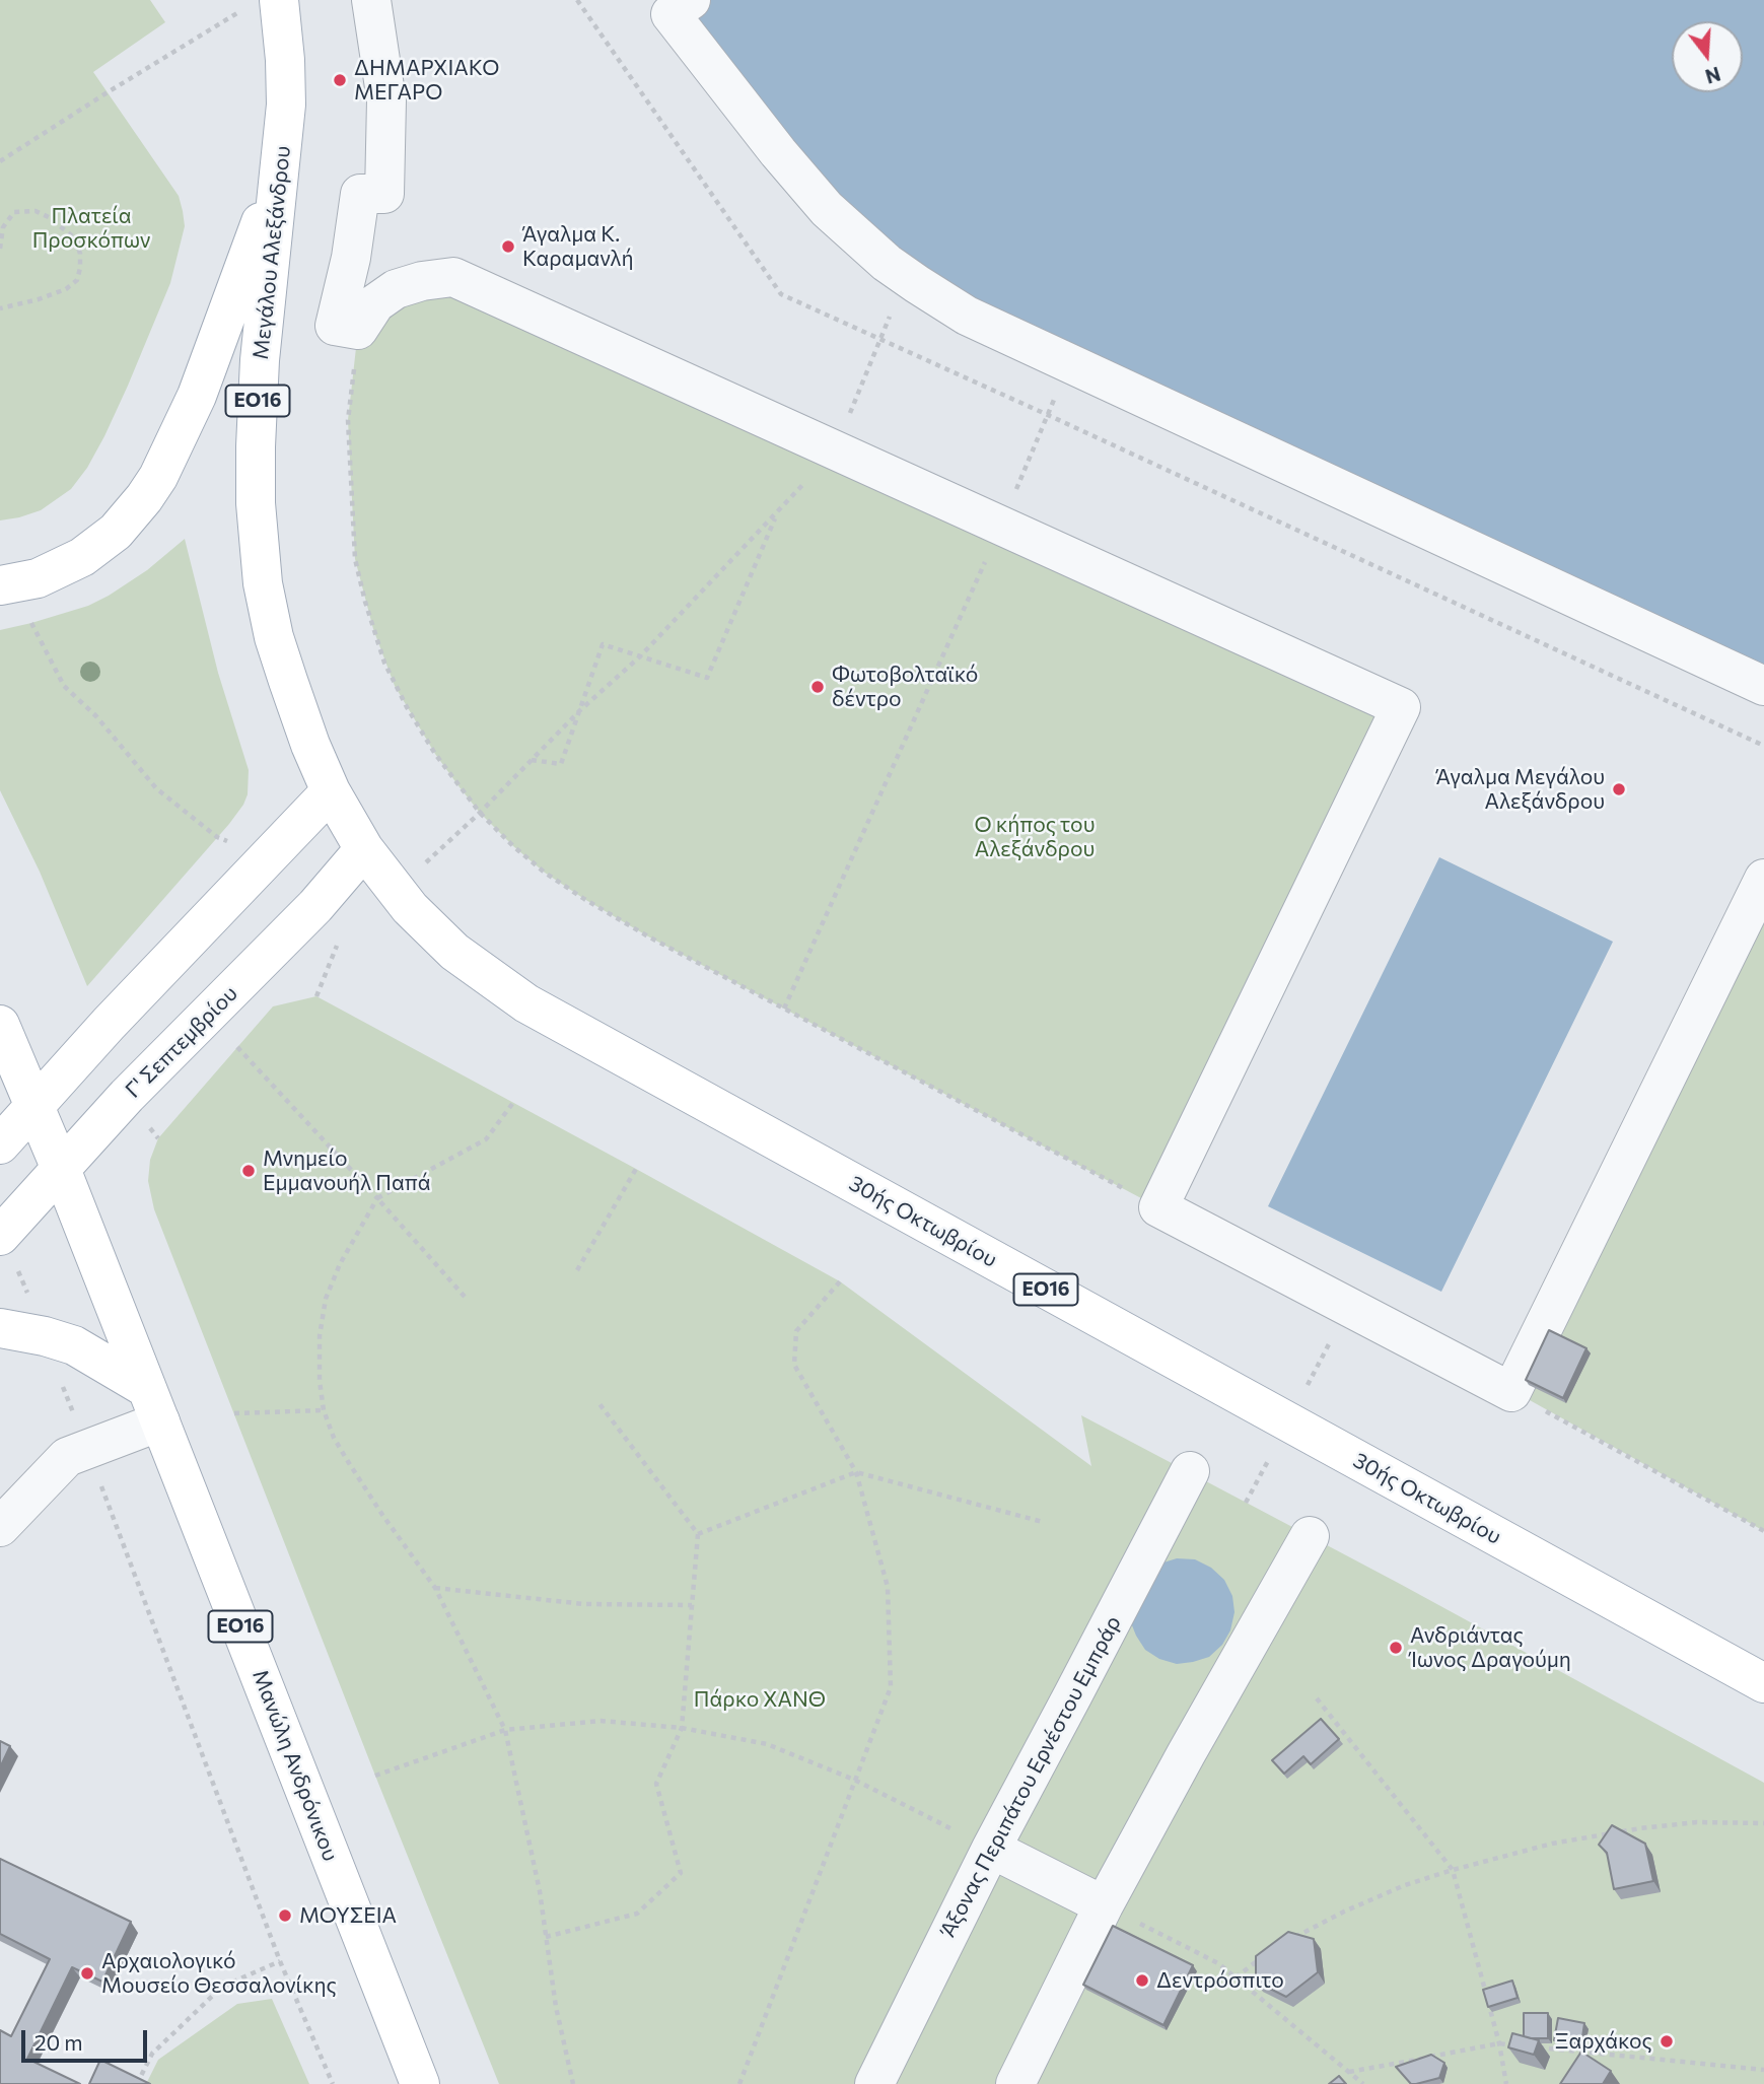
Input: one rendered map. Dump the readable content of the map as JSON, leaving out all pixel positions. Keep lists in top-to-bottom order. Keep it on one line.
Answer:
{"streets":{"main road":["Μεγάλου Αλεξάνδρου","ΕΟ16","Γ' Σεπτεμβρίου","30ής Οκτωβρίου","Μανώλη Ανδρόνικου"],"street":["Άξονας Περιπάτου Ερνέστου Εμπράρ"]},"crossings":[["Μεγάλου Αλεξάνδρου","30ής Οκτωβρίου"],["ΕΟ16","Γ' Σεπτεμβρίου"],["ΕΟ16","Μανώλη Ανδρόνικου"],["Γ' Σεπτεμβρίου","30ής Οκτωβρίου"],["Γ' Σεπτεμβρίου","Μανώλη Ανδρόνικου"]],"parks":["Πλατεία Προσκόπων","Ο κήπος του Αλεξάνδρου","Πάρκο ΧΑΝΘ"],"places":["ΔΗΜΑΡΧΙΑΚΟ ΜΕΓΑΡΟ","Άγαλμα Κ. Καραμανλή","Φωτοβολταϊκό δέντρο","Άγαλμα Μεγάλου Αλεξάνδρου","Μνημείο Εμμανουήλ Παπά","Ανδριάντας Ίωνος Δραγούμη","ΜΟΥΣΕΙΑ","Αρχαιολογικό Μουσείο Θεσσαλονίκης","Δεντρόσπιτο","Ξαρχάκος"],"scale_bar":"20 m","north":"bottom"}
